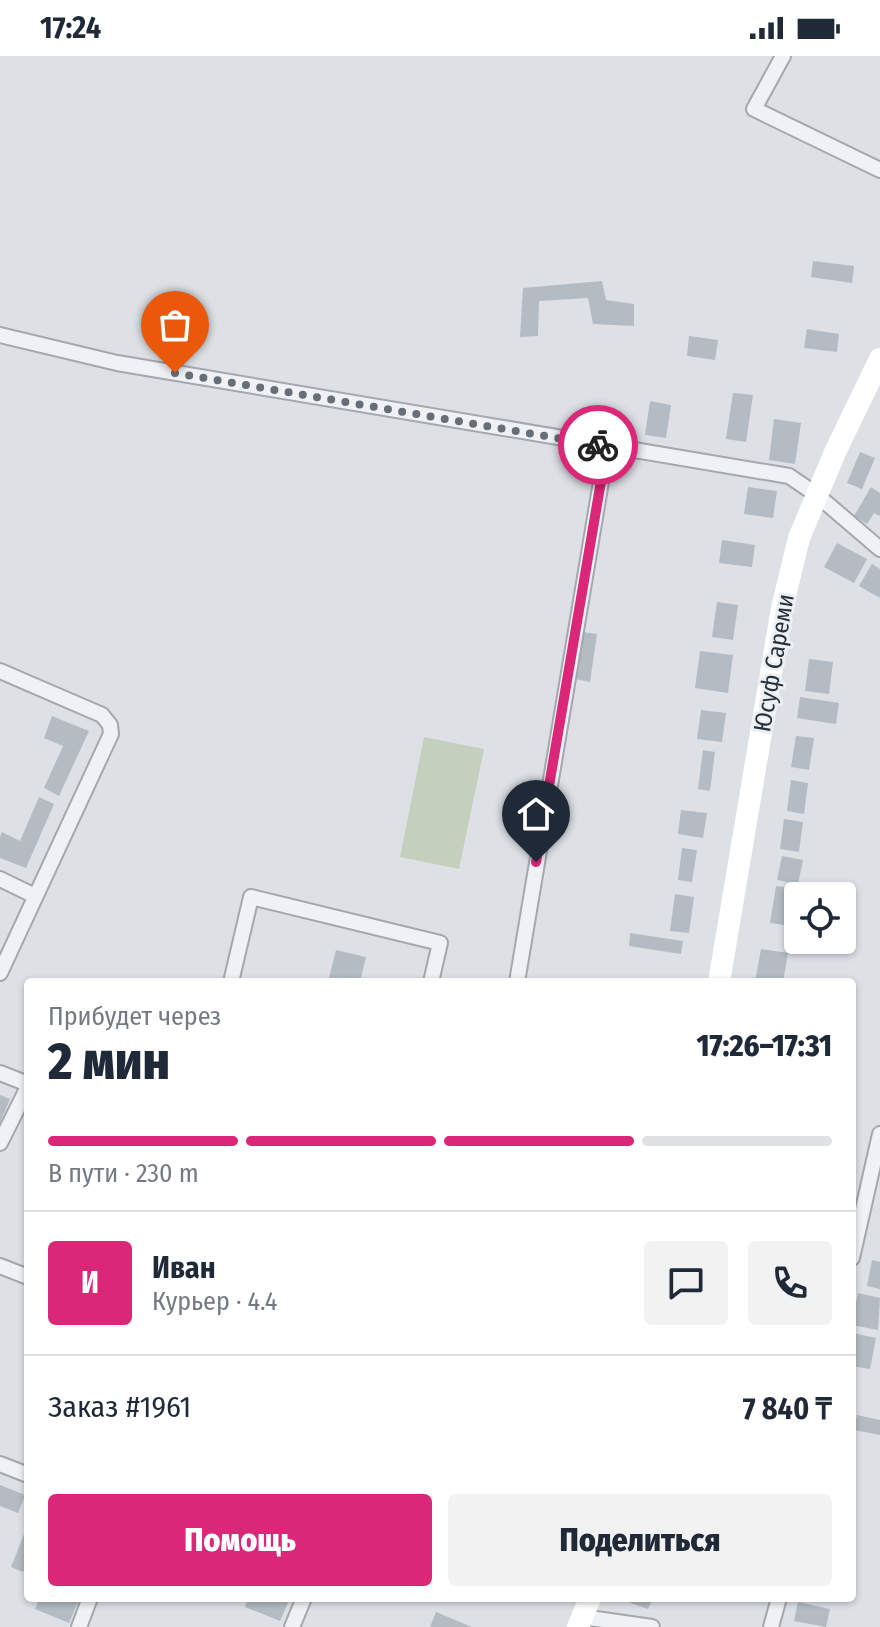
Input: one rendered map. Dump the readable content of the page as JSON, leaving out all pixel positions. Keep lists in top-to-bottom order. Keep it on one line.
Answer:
{"streets":{"main road":["Юсуф Сареми"]},"page":{"status":"17:24","heading":["2 мин","Прибудет через","17:26–17:31"],"panel":["Иван","Курьер · 4.4","Заказ #1961","7 840 ₸"],"bar":"В пути · 230 m","round":"И","buttons":["Помощь","Поделиться"]}}
